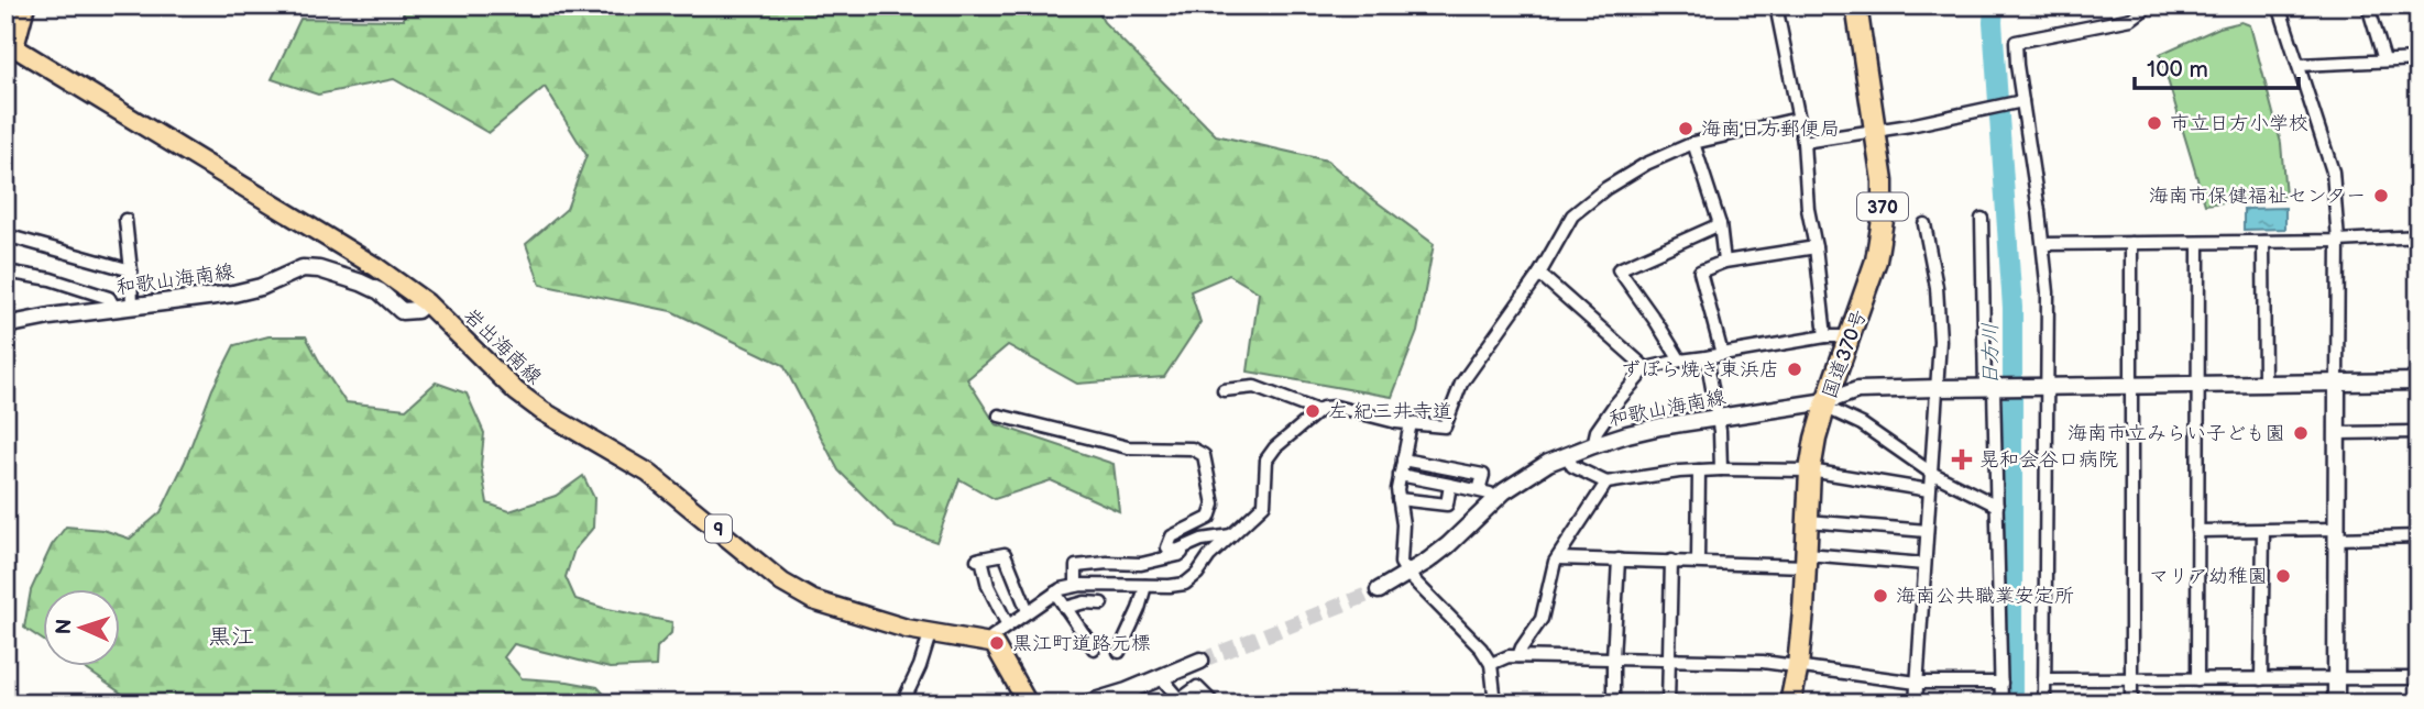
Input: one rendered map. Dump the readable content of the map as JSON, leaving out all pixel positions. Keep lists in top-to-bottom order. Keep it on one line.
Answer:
{"streets":{"highway":["370","国道370号"],"main road":["和歌山海南線","岩出海南線","9"]},"crossings":[["和歌山海南線","岩出海南線"],["和歌山海南線","国道370号"]],"districts":["黒江"],"water":["日方川"],"places":{"other":["市立日方小学校","海南日方郵便局","海南市保健福祉センター","ずぼら焼き東浜店","左 紀三井寺道","海南市立みらい子ども園","マリア幼稚園","海南公共職業安定所","黒江町道路元標"],"health":["晃和会谷口病院"]},"scale_bar":"100 m","north":"left"}
